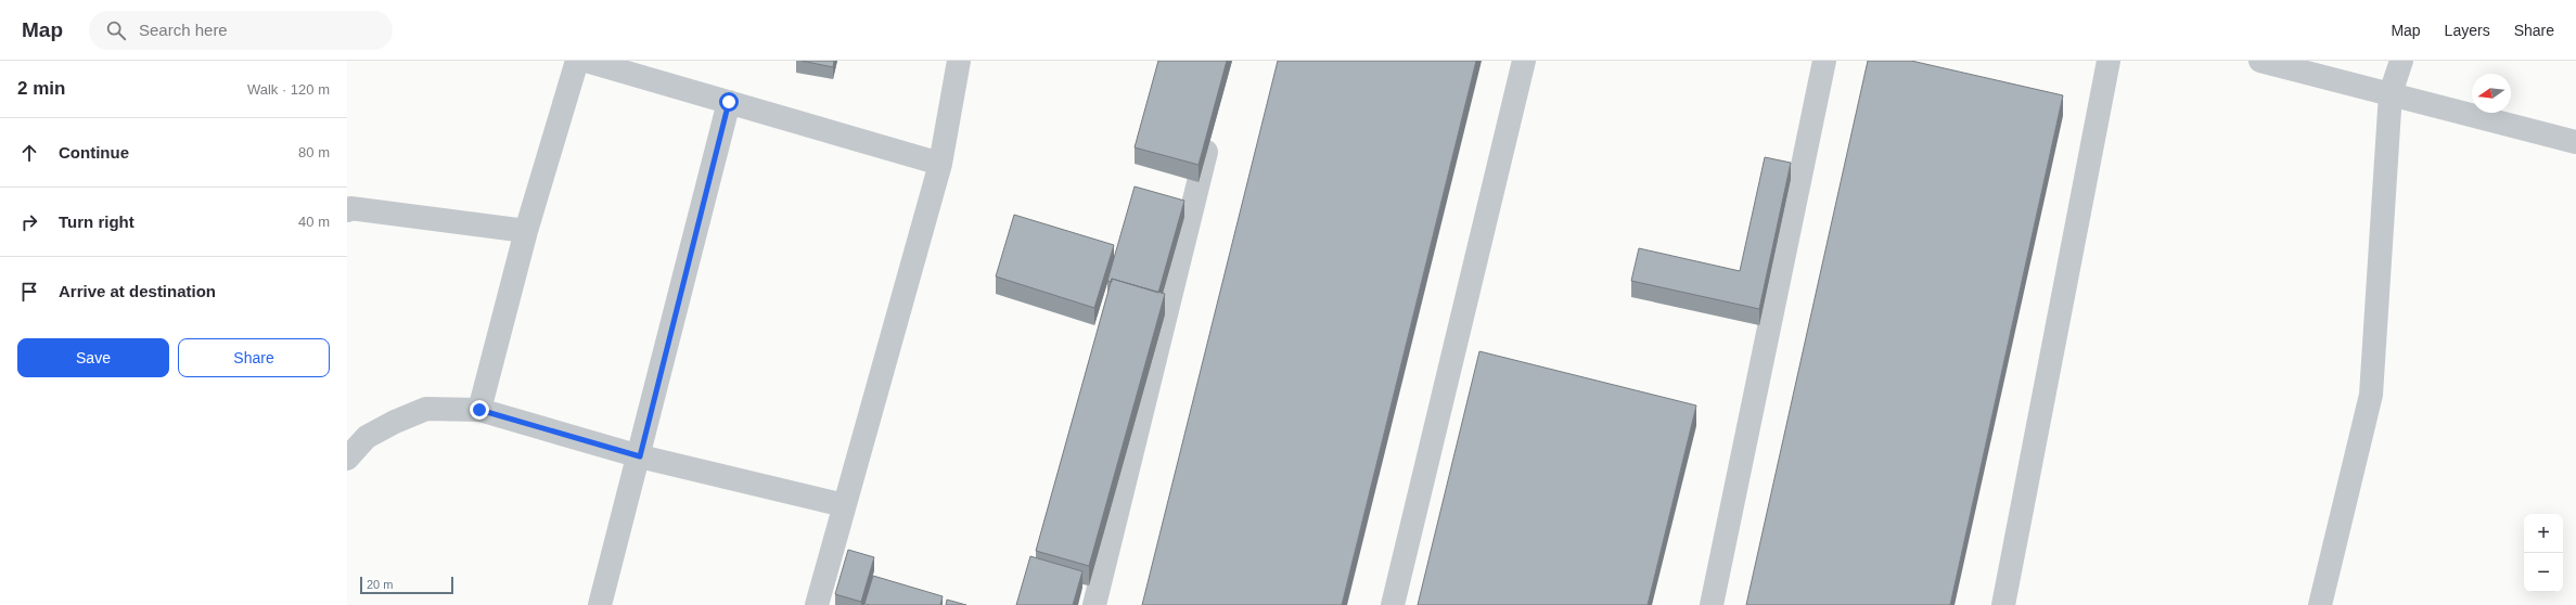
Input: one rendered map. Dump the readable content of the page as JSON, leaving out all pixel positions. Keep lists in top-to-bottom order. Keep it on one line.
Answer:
{"scale_bar":"20 m","north":"left","page":{"header":"Map","search":"Search here","nav":["Map","Layers","Share"],"heading":["2 min","Walk · 120 m"],"list":[["Continue","80 m"],["Turn right","40 m"],"Arrive at destination"],"buttons":["Save","Share"],"map_buttons":["+","−"],"scale":"20 m"}}
